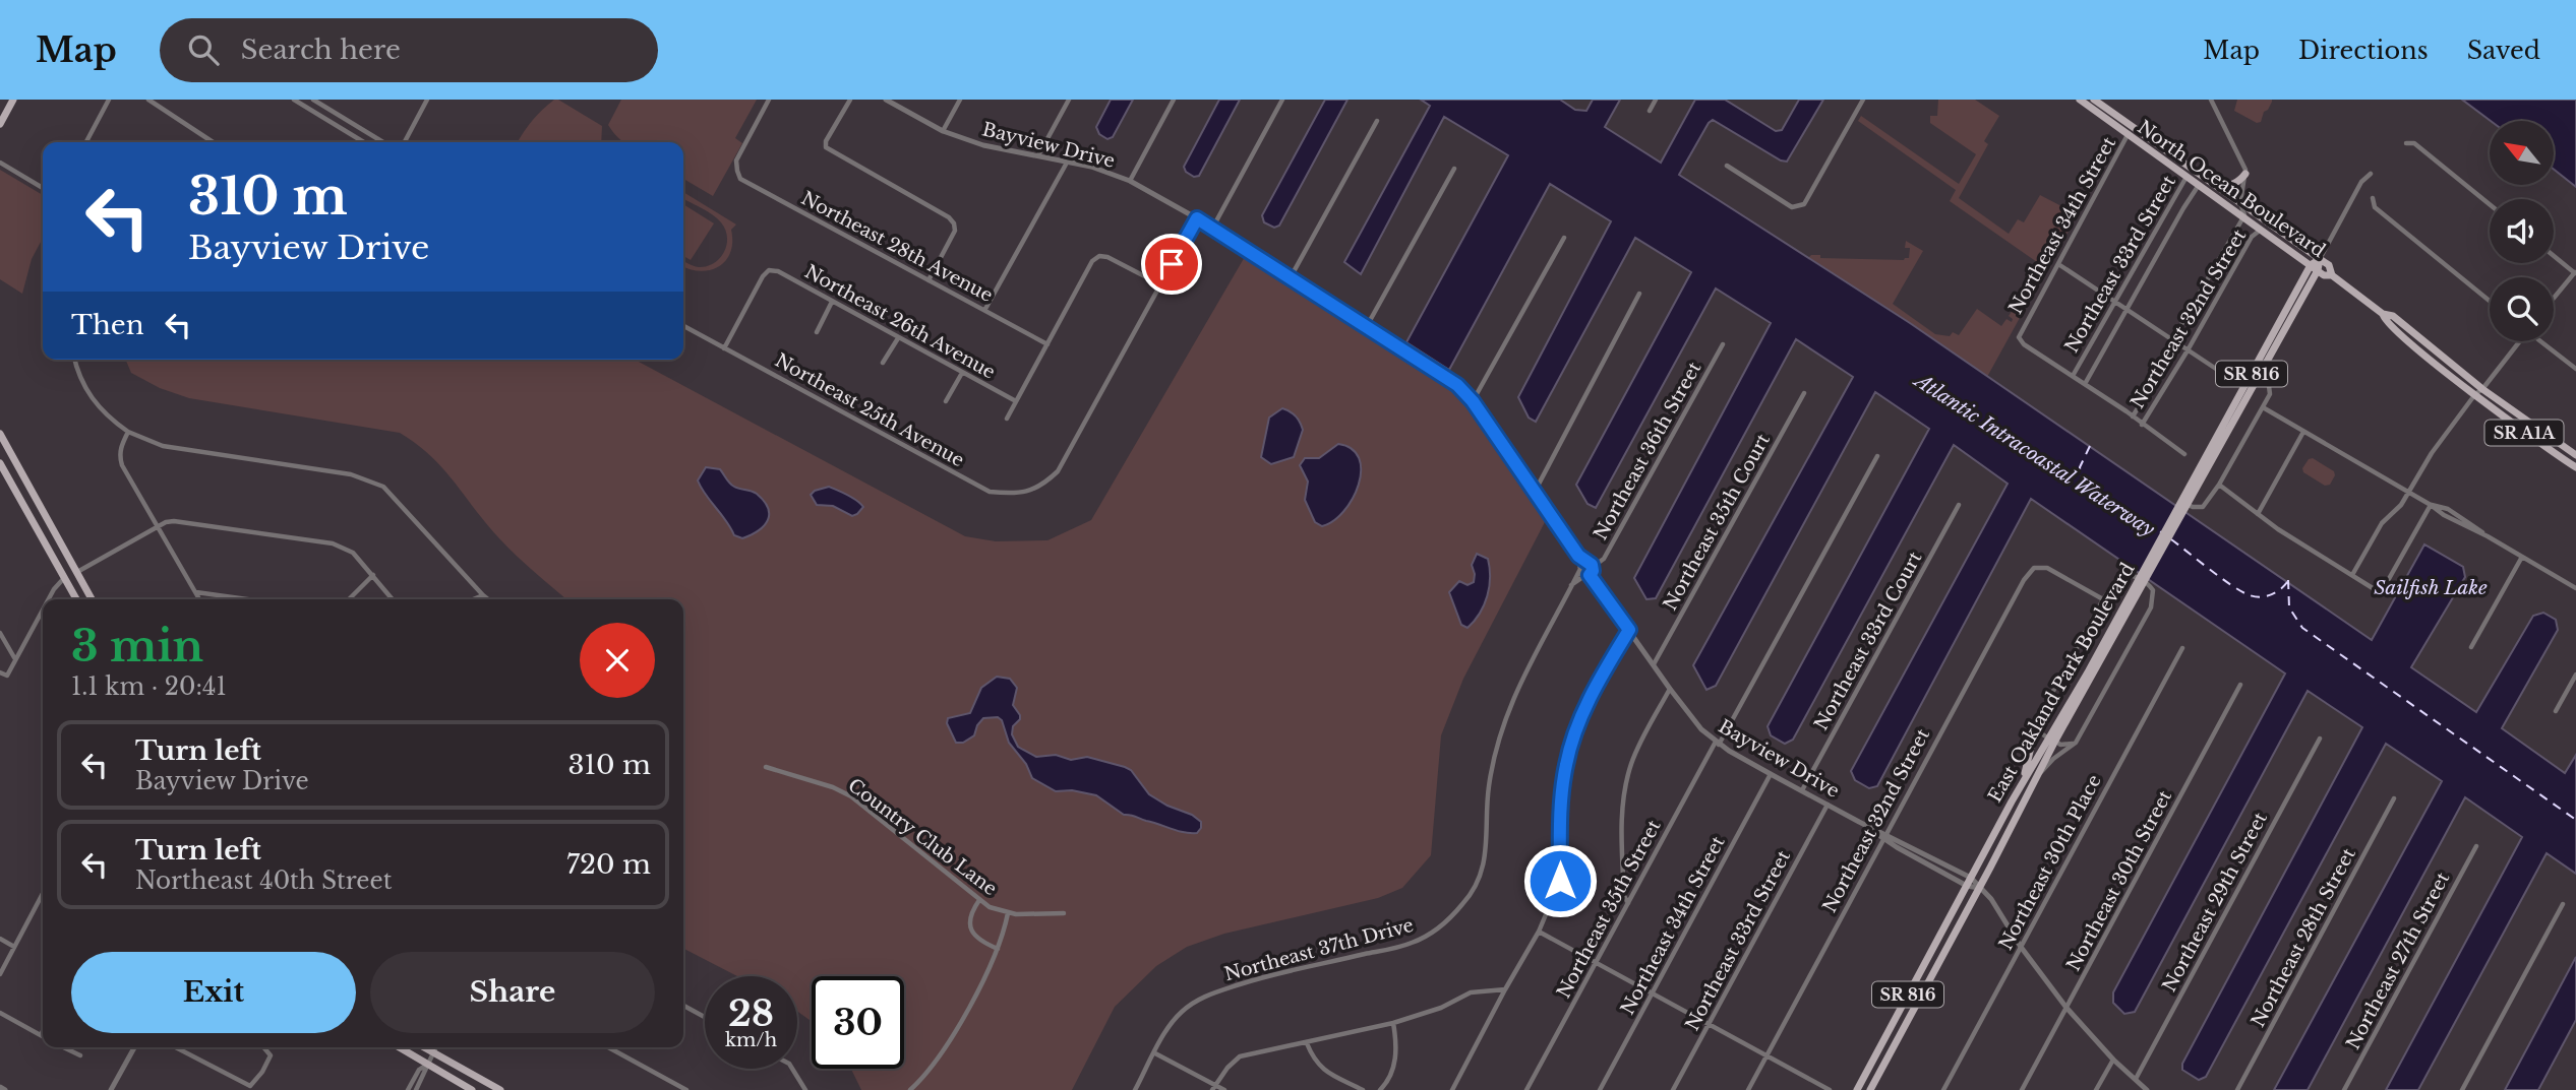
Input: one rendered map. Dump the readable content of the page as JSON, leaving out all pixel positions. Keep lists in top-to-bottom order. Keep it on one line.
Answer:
{"streets":{"main road":["North Ocean Boulevard","SR 816","SR A1A","East Oakland Park Boulevard"],"street":["Bayview Drive","Northeast 34th Street","Northeast 28th Avenue","Northeast 33rd Street","Northeast 32nd Street","Northeast 26th Avenue","Northeast 25th Avenue","Northeast 36th Street","Northeast 35th Court","Northeast 33rd Court","Country Club Lane","Northeast 30th Place","Northeast 30th Street","Northeast 29th Street","Northeast 35th Street","Northeast 28th Street","Northeast 37th Drive","Northeast 27th Street"]},"crossings":[["Bayview Drive","Northeast 34th Street"],["Bayview Drive","Northeast 33rd Street"],["Bayview Drive","Northeast 32nd Street"],["Bayview Drive","Northeast 36th Street"],["Bayview Drive","Northeast 35th Court"],["Bayview Drive","Northeast 33rd Court"],["Bayview Drive","East Oakland Park Boulevard"],["Bayview Drive","Northeast 30th Place"],["Bayview Drive","Northeast 30th Street"],["Bayview Drive","Northeast 29th Street"],["Bayview Drive","Northeast 35th Street"],["Bayview Drive","Northeast 37th Drive"],["North Ocean Boulevard","Northeast 34th Street"],["North Ocean Boulevard","Northeast 33rd Street"],["North Ocean Boulevard","Northeast 32nd Street"],["North Ocean Boulevard","East Oakland Park Boulevard"],["Northeast 34th Street","Northeast 33rd Street"],["Northeast 26th Avenue","Northeast 25th Avenue"],["Northeast 36th Street","Northeast 37th Drive"]],"water":["Atlantic Intracoastal Waterway","Sailfish Lake"],"north":"top left","page":{"header":"Map","search":"Search here","nav":["Map","Directions","Saved"],"turn":["310 m","Bayview Drive"],"then":"Then","heading":["3 min","1.1 km · 20:41"],"list":[{"name":"Turn left","note":"Bayview Drive","value":"310 m"},{"name":"Turn left","note":"Northeast 40th Street","value":"720 m"}],"buttons":["Exit","Share"],"speed":"28 km/h","limit":"30"}}
